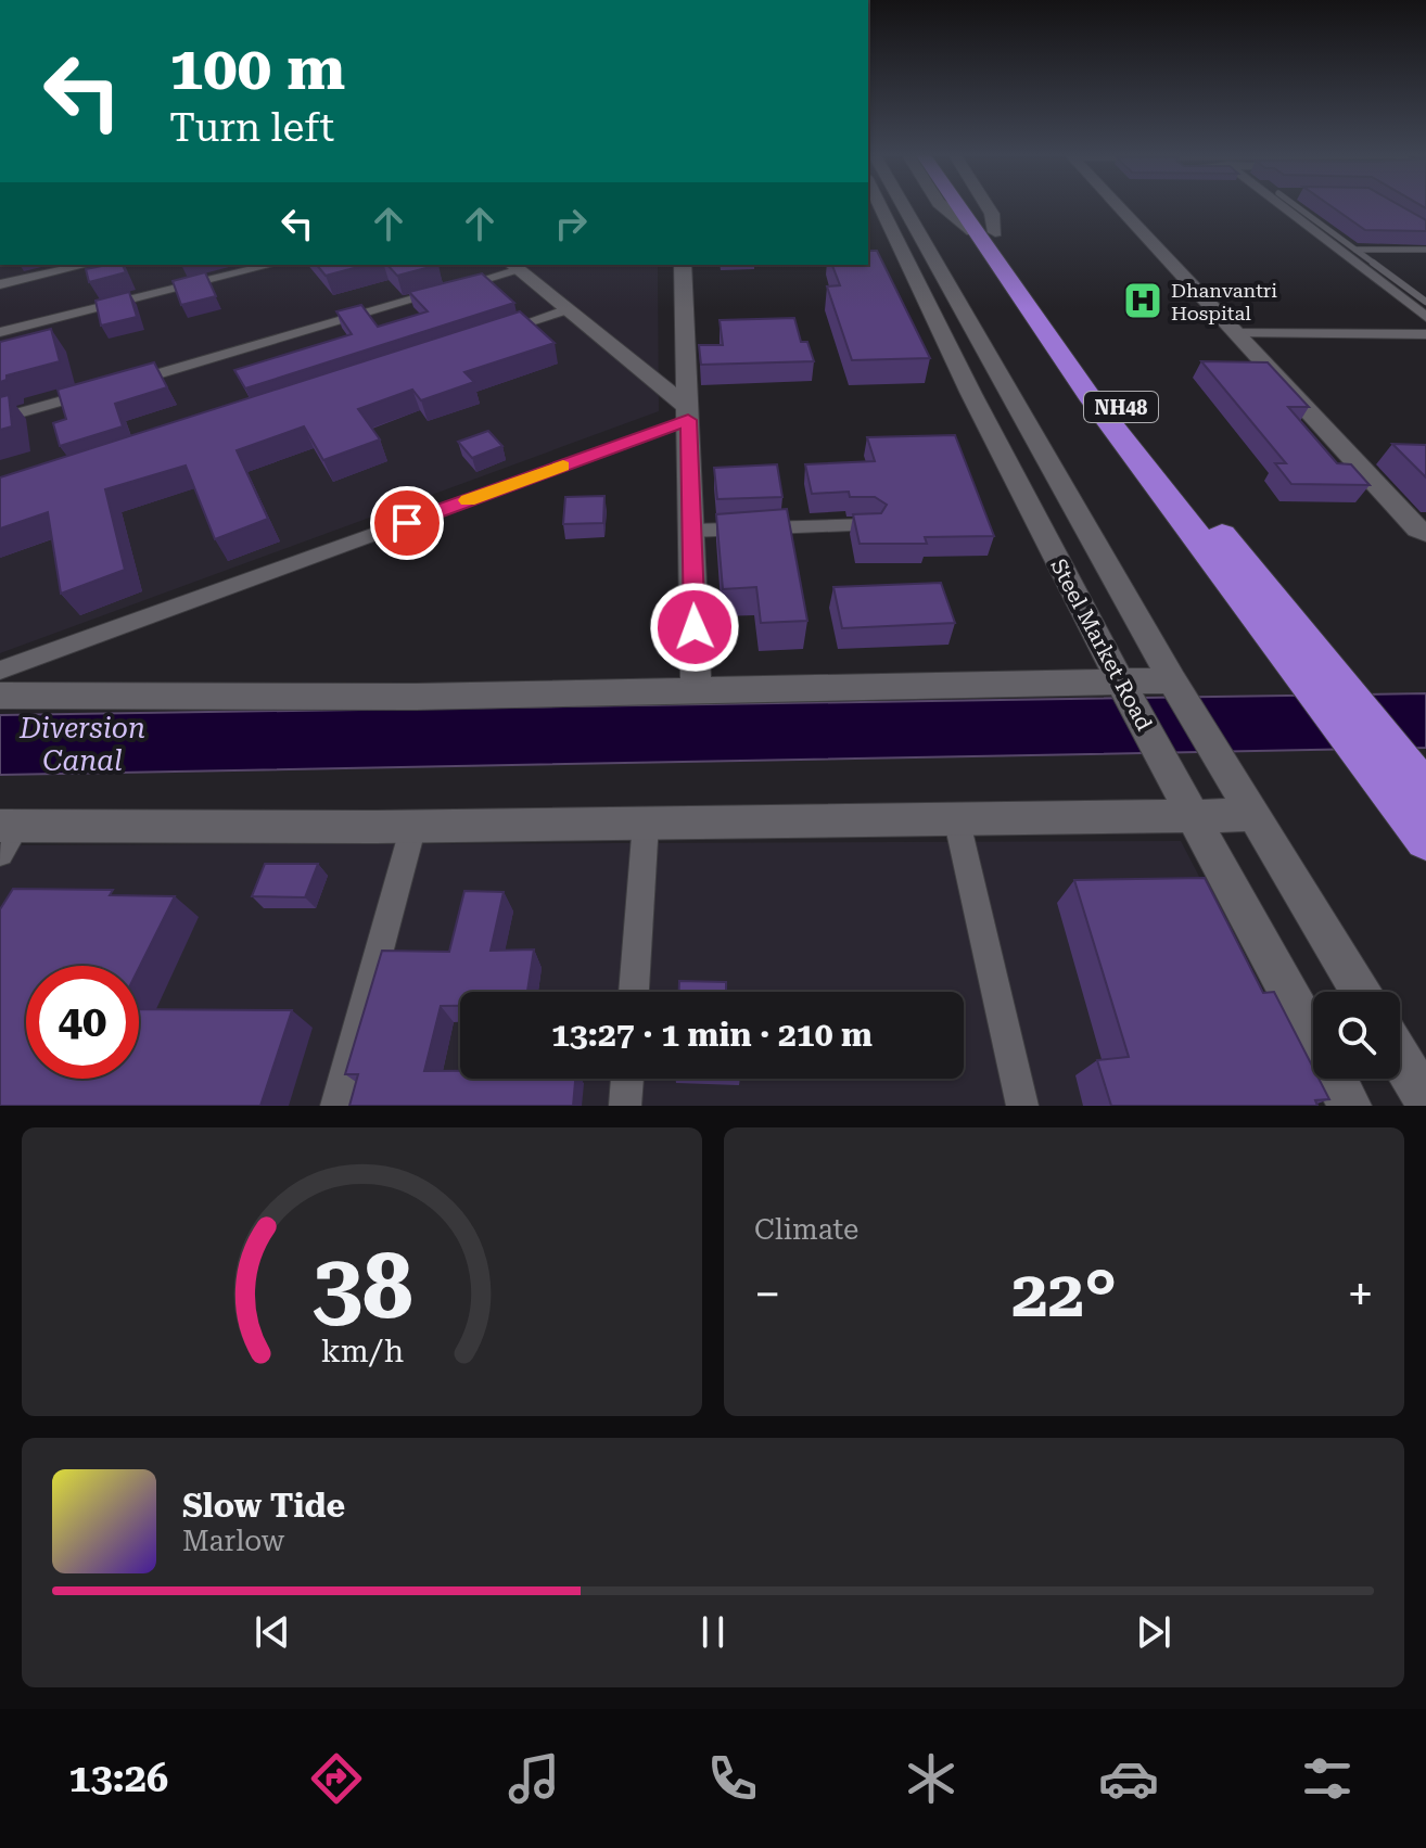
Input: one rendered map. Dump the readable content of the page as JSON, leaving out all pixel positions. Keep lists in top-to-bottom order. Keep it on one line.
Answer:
{"streets":{"highway":["NH48"],"street":["Steel Market Road"]},"water":["Diversion Canal"],"places":{"hospital":["Dhanvantri Hospital"]},"page":{"turn":["100 m","Turn left"],"limit":"40","trip":"13:27 · 1 min · 210 m","tile":"Climate","heat":["−","22°","+"],"song":["Slow Tide","Marlow"],"tabs":"13:26","gauge":["38","km/h"]}}
